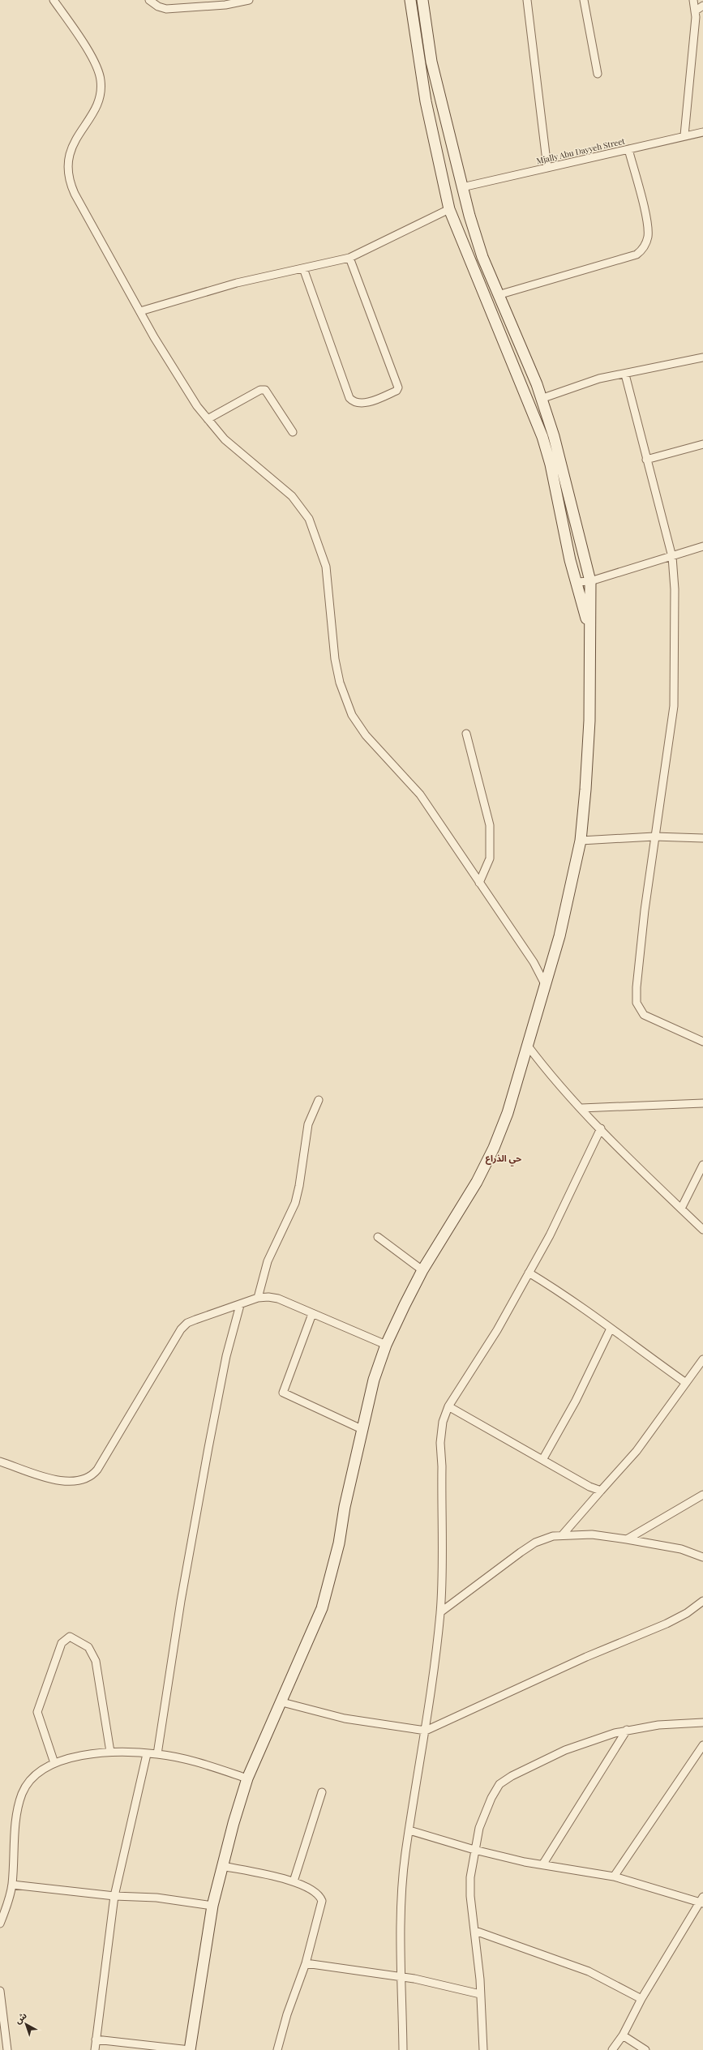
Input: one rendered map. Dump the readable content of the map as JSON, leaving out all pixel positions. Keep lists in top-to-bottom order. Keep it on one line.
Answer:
{"streets":{"street":["Mjally Abu Dayyeh Street"]},"districts":["حي الذراع"],"north":"top left"}
